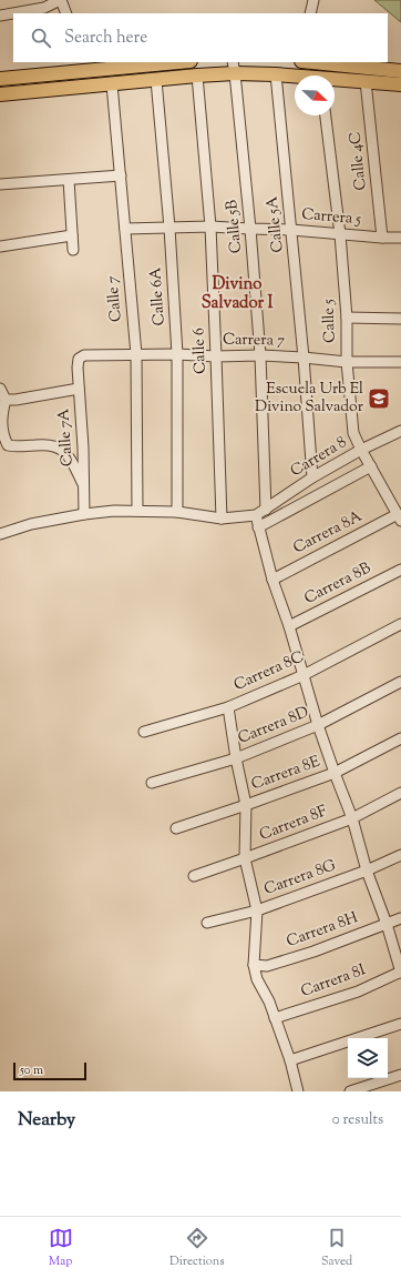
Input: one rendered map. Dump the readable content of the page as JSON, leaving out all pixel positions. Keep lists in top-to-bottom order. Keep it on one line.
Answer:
{"streets":{"street":["Calle 4C","Carrera 5","Calle 5A","Calle 5B","Calle 6A","Calle 7","Calle 5","Carrera 7","Calle 6","Calle 7A","Carrera 8","Carrera 8A","Carrera 8B","Carrera 8C","Carrera 8D","Carrera 8E","Carrera 8F","Carrera 8G","Carrera 8H","Carrera 8I"]},"crossings":[["Calle 4C","Carrera 5"],["Carrera 5","Calle 5A"],["Carrera 5","Calle 5B"],["Carrera 5","Calle 6A"],["Carrera 5","Calle 7"],["Carrera 5","Calle 5"],["Carrera 5","Calle 6"],["Calle 5A","Carrera 7"],["Calle 5A","Carrera 8"],["Calle 5B","Carrera 7"],["Calle 5B","Carrera 8"],["Calle 6A","Carrera 7"],["Calle 7","Carrera 7"],["Calle 5","Carrera 7"],["Calle 5","Carrera 8"],["Calle 5","Carrera 8A"],["Carrera 7","Calle 6"],["Carrera 7","Calle 7A"]],"districts":["Divino Salvador I"],"places":{"school or university":["Escuela Urb El Divino Salvador"]},"scale_bar":"50 m","north":"bottom right","page":{"search":"Search here","scale":"50 m","heading":["Nearby","0 results"],"nav":["Map","Directions","Saved"]}}
